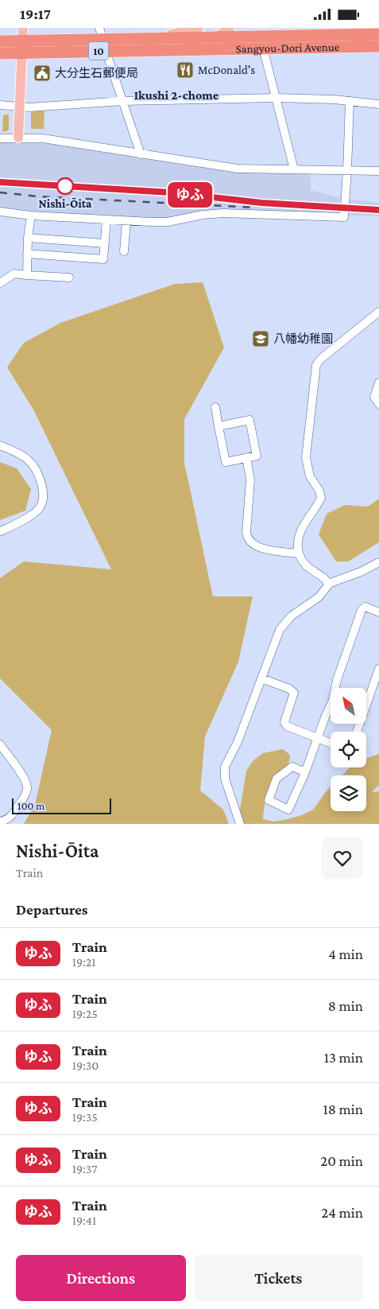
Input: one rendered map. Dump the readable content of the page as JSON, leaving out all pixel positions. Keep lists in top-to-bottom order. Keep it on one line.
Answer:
{"streets":{"highway":["Sangyou-Dori Avenue","10"]},"crossings":[["Sangyou-Dori Avenue","10"]],"districts":["Ikushi 2-chome"],"places":{"restaurant":["McDonald's"],"public building":["大分生石郵便局"],"other":["Nishi-Ōita"],"school or university":["八幡幼稚園"]},"scale_bar":"100 m","north":"top left","page":{"status":"19:17","on_map":"ゆふ","scale":"100 m","heading":[["Nishi-Ōita","Train"],"Departures"],"list":[{"mark":"ゆふ","name":"Train","note":"19:21","value":"4 min"},{"mark":"ゆふ","name":"Train","note":"19:25","value":"8 min"},{"mark":"ゆふ","name":"Train","note":"19:30","value":"13 min"},{"mark":"ゆふ","name":"Train","note":"19:35","value":"18 min"},{"mark":"ゆふ","name":"Train","note":"19:37","value":"20 min"},{"mark":"ゆふ","name":"Train","note":"19:41","value":"24 min"}],"buttons":["Directions","Tickets"]}}
